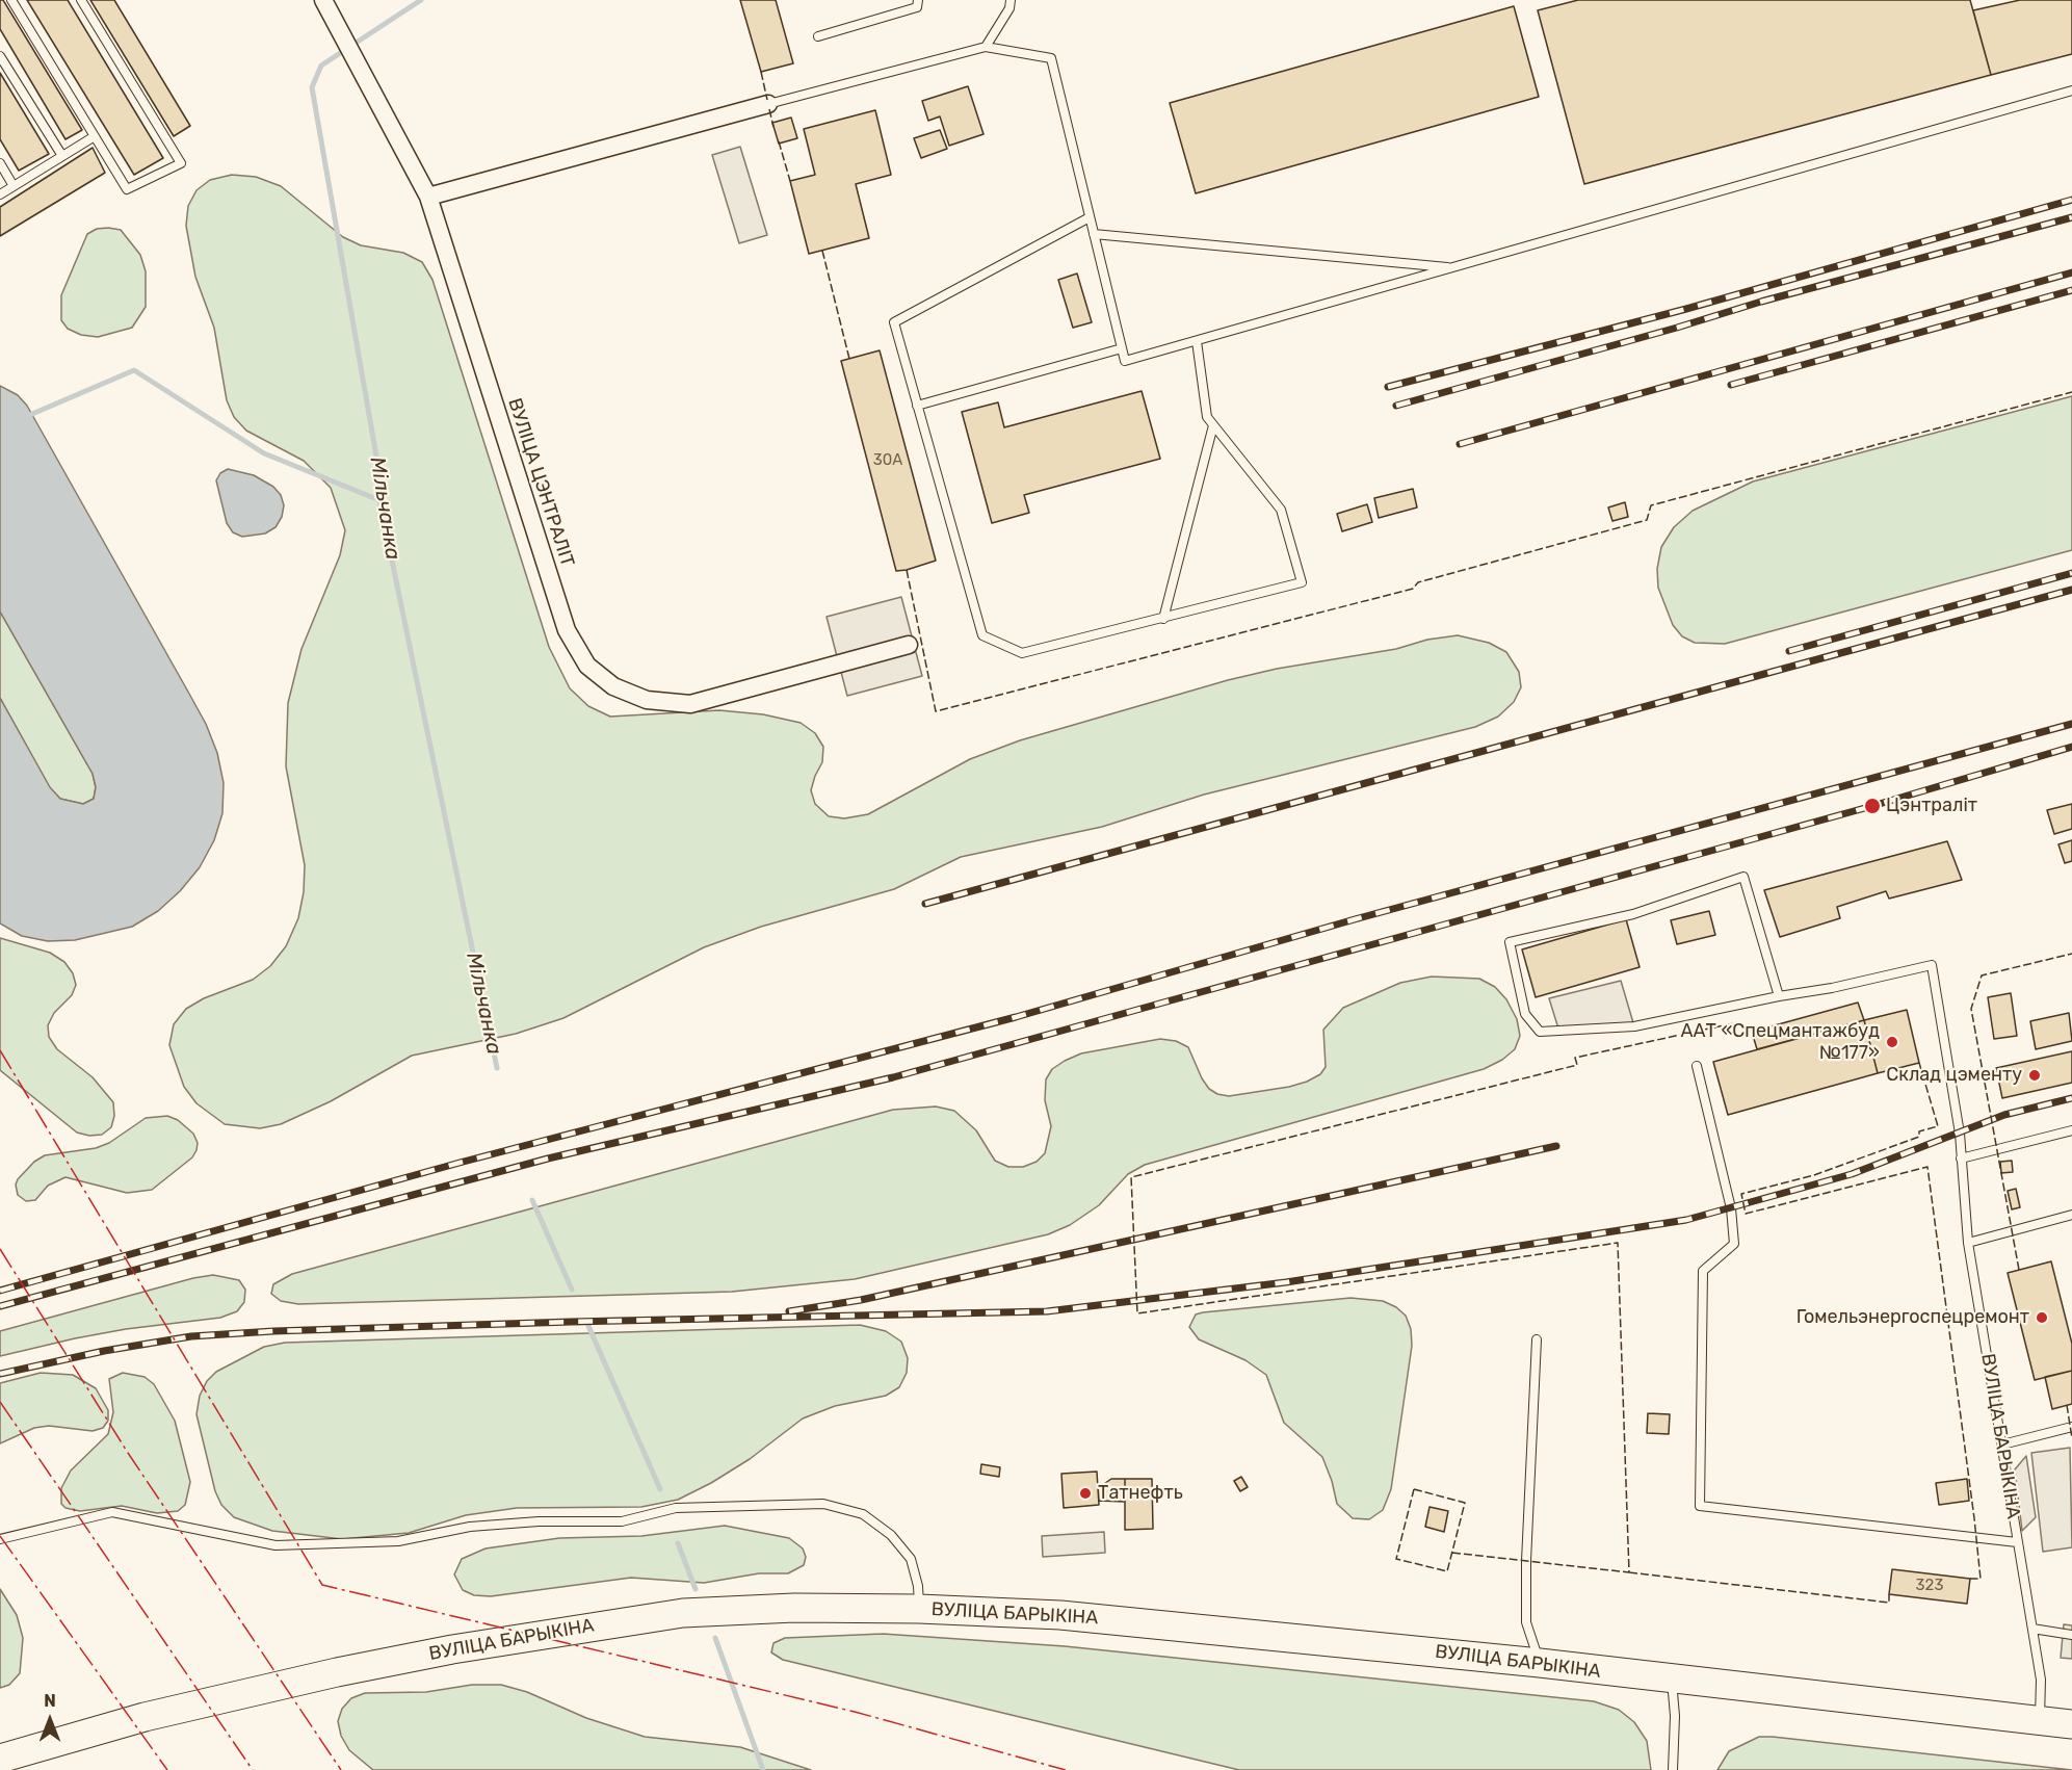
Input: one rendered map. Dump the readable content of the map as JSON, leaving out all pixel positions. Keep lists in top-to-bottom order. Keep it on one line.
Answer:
{"streets":{"main road":["ВУЛІЦА БАРЫКІНА"],"street":["ВУЛІЦА ЦЭНТРАЛІТ"]},"water":["Мільчанка"],"places":["Цэнтраліт","ААТ «Спецмантажбуд №177»","Склад цэменту","Гомельэнергоспецремонт","Татнефть"],"house_numbers":["30А","323"],"north":"top"}
